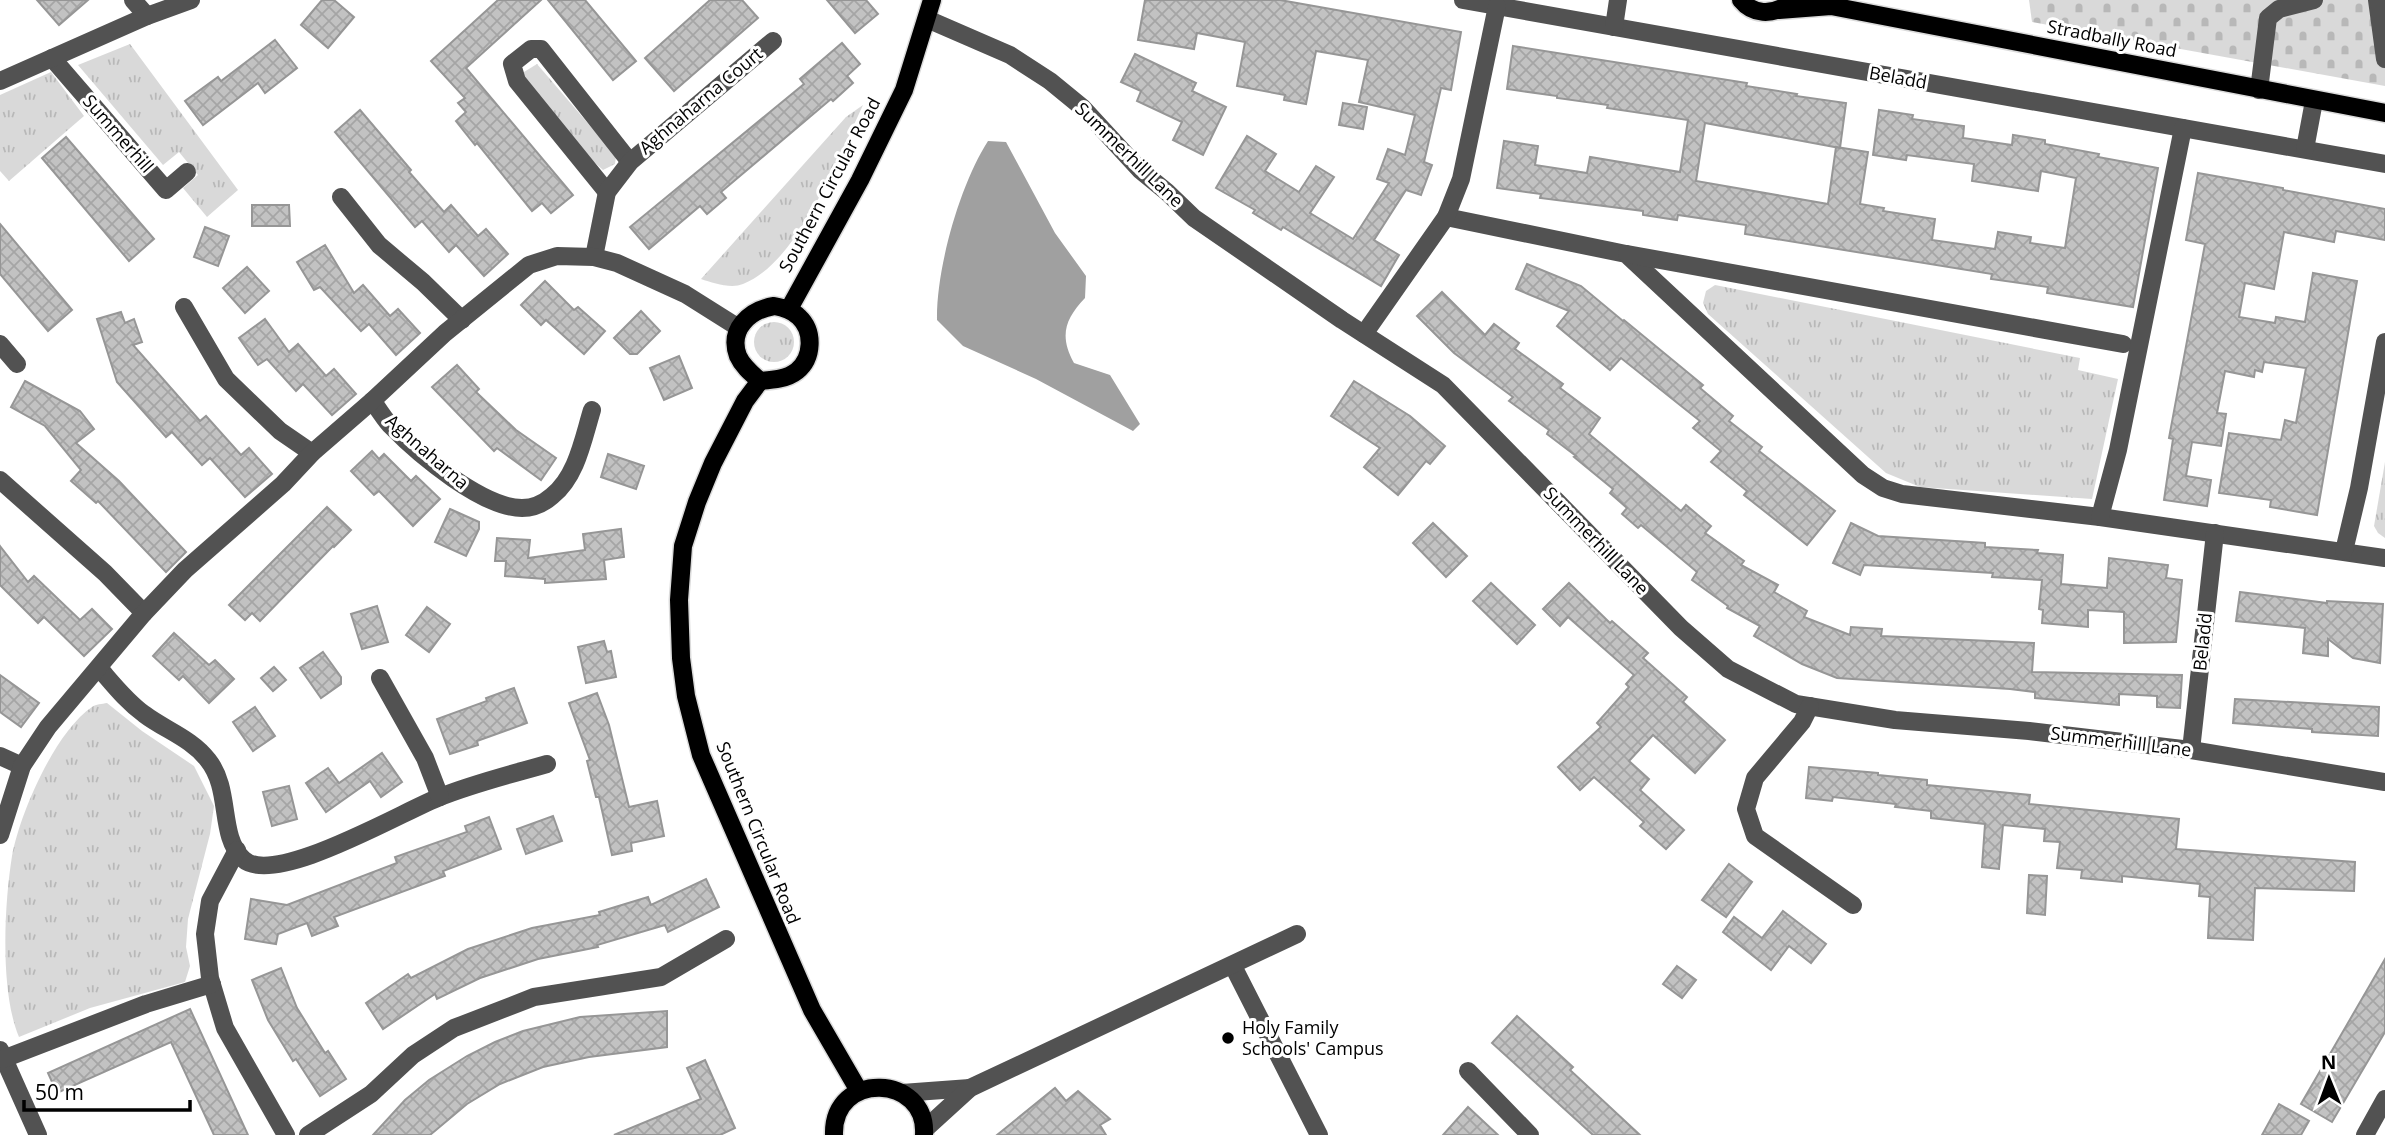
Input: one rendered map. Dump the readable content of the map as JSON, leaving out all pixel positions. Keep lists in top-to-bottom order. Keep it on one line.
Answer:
{"streets":{"main road":["Stradbally Road","Southern Circular Road"],"street":["Beladd","Aghnaharna Court","Summerhill","Summerhill Lane","Aghnaharna"]},"crossings":[["Beladd","Summerhill Lane"],["Aghnaharna Court","Aghnaharna"],["Summerhill Lane","Southern Circular Road"],["Southern Circular Road","Aghnaharna"]],"places":["Holy Family Schools' Campus"],"scale_bar":"50 m","north":"top"}
